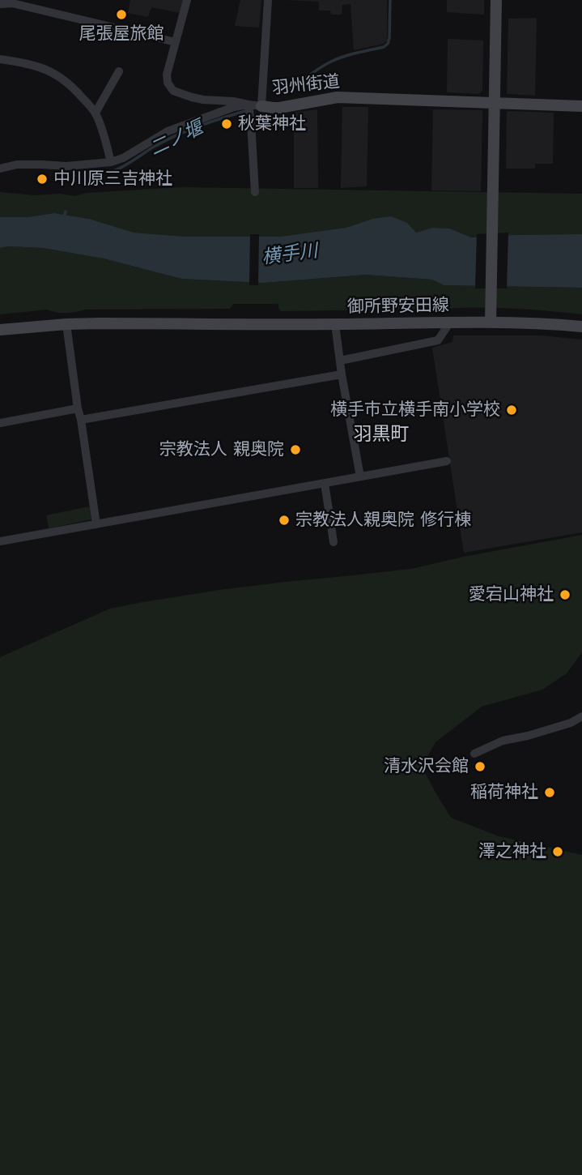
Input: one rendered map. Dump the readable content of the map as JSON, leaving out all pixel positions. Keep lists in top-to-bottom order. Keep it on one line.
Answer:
{"streets":{"main road":["羽州街道","御所野安田線"]},"districts":["羽黒町"],"water":["二ノ堰","横手川"],"places":["尾張屋旅館","秋葉神社","中川原三吉神社","横手市立横手南小学校","宗教法人 親奥院","宗教法人親奥院 修行棟","愛宕山神社","清水沢会館","稲荷神社","澤之神社"]}
